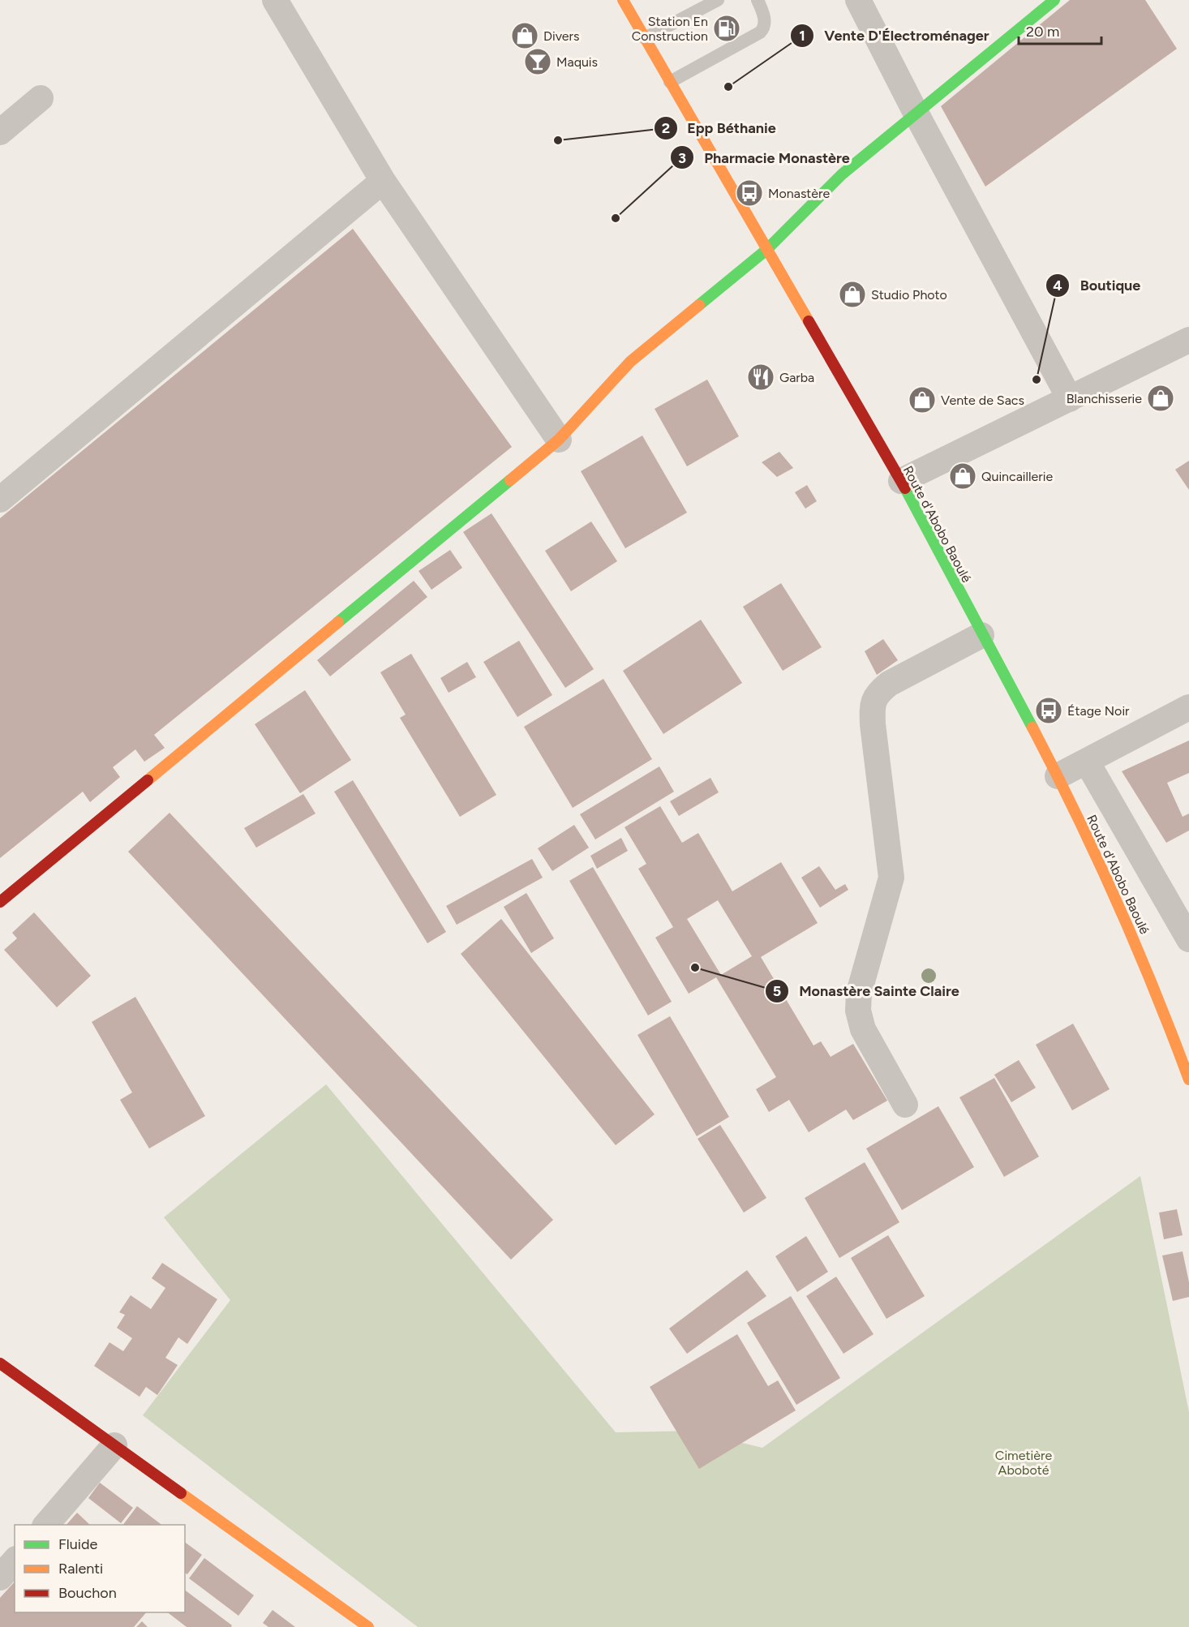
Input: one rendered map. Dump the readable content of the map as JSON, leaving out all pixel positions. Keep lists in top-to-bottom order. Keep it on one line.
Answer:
{"streets":{"street":["Route d'Abobo Baoulé"]},"parks":["Cimetière Aboboté"],"places":{"fuel station":["Station En Construction"],"shop":["Divers","Studio Photo","Blanchisserie","Vente de Sacs","Quincaillerie"],"bar":["Maquis"],"other":["Vente D'Électroménager","Epp Béthanie","Pharmacie Monastère","Boutique","Monastère Sainte Claire"],"bus stop":["Monastère","Étage Noir"],"restaurant":["Garba"]},"legend":["Fluide","Ralenti","Bouchon"],"scale_bar":"20 m"}
